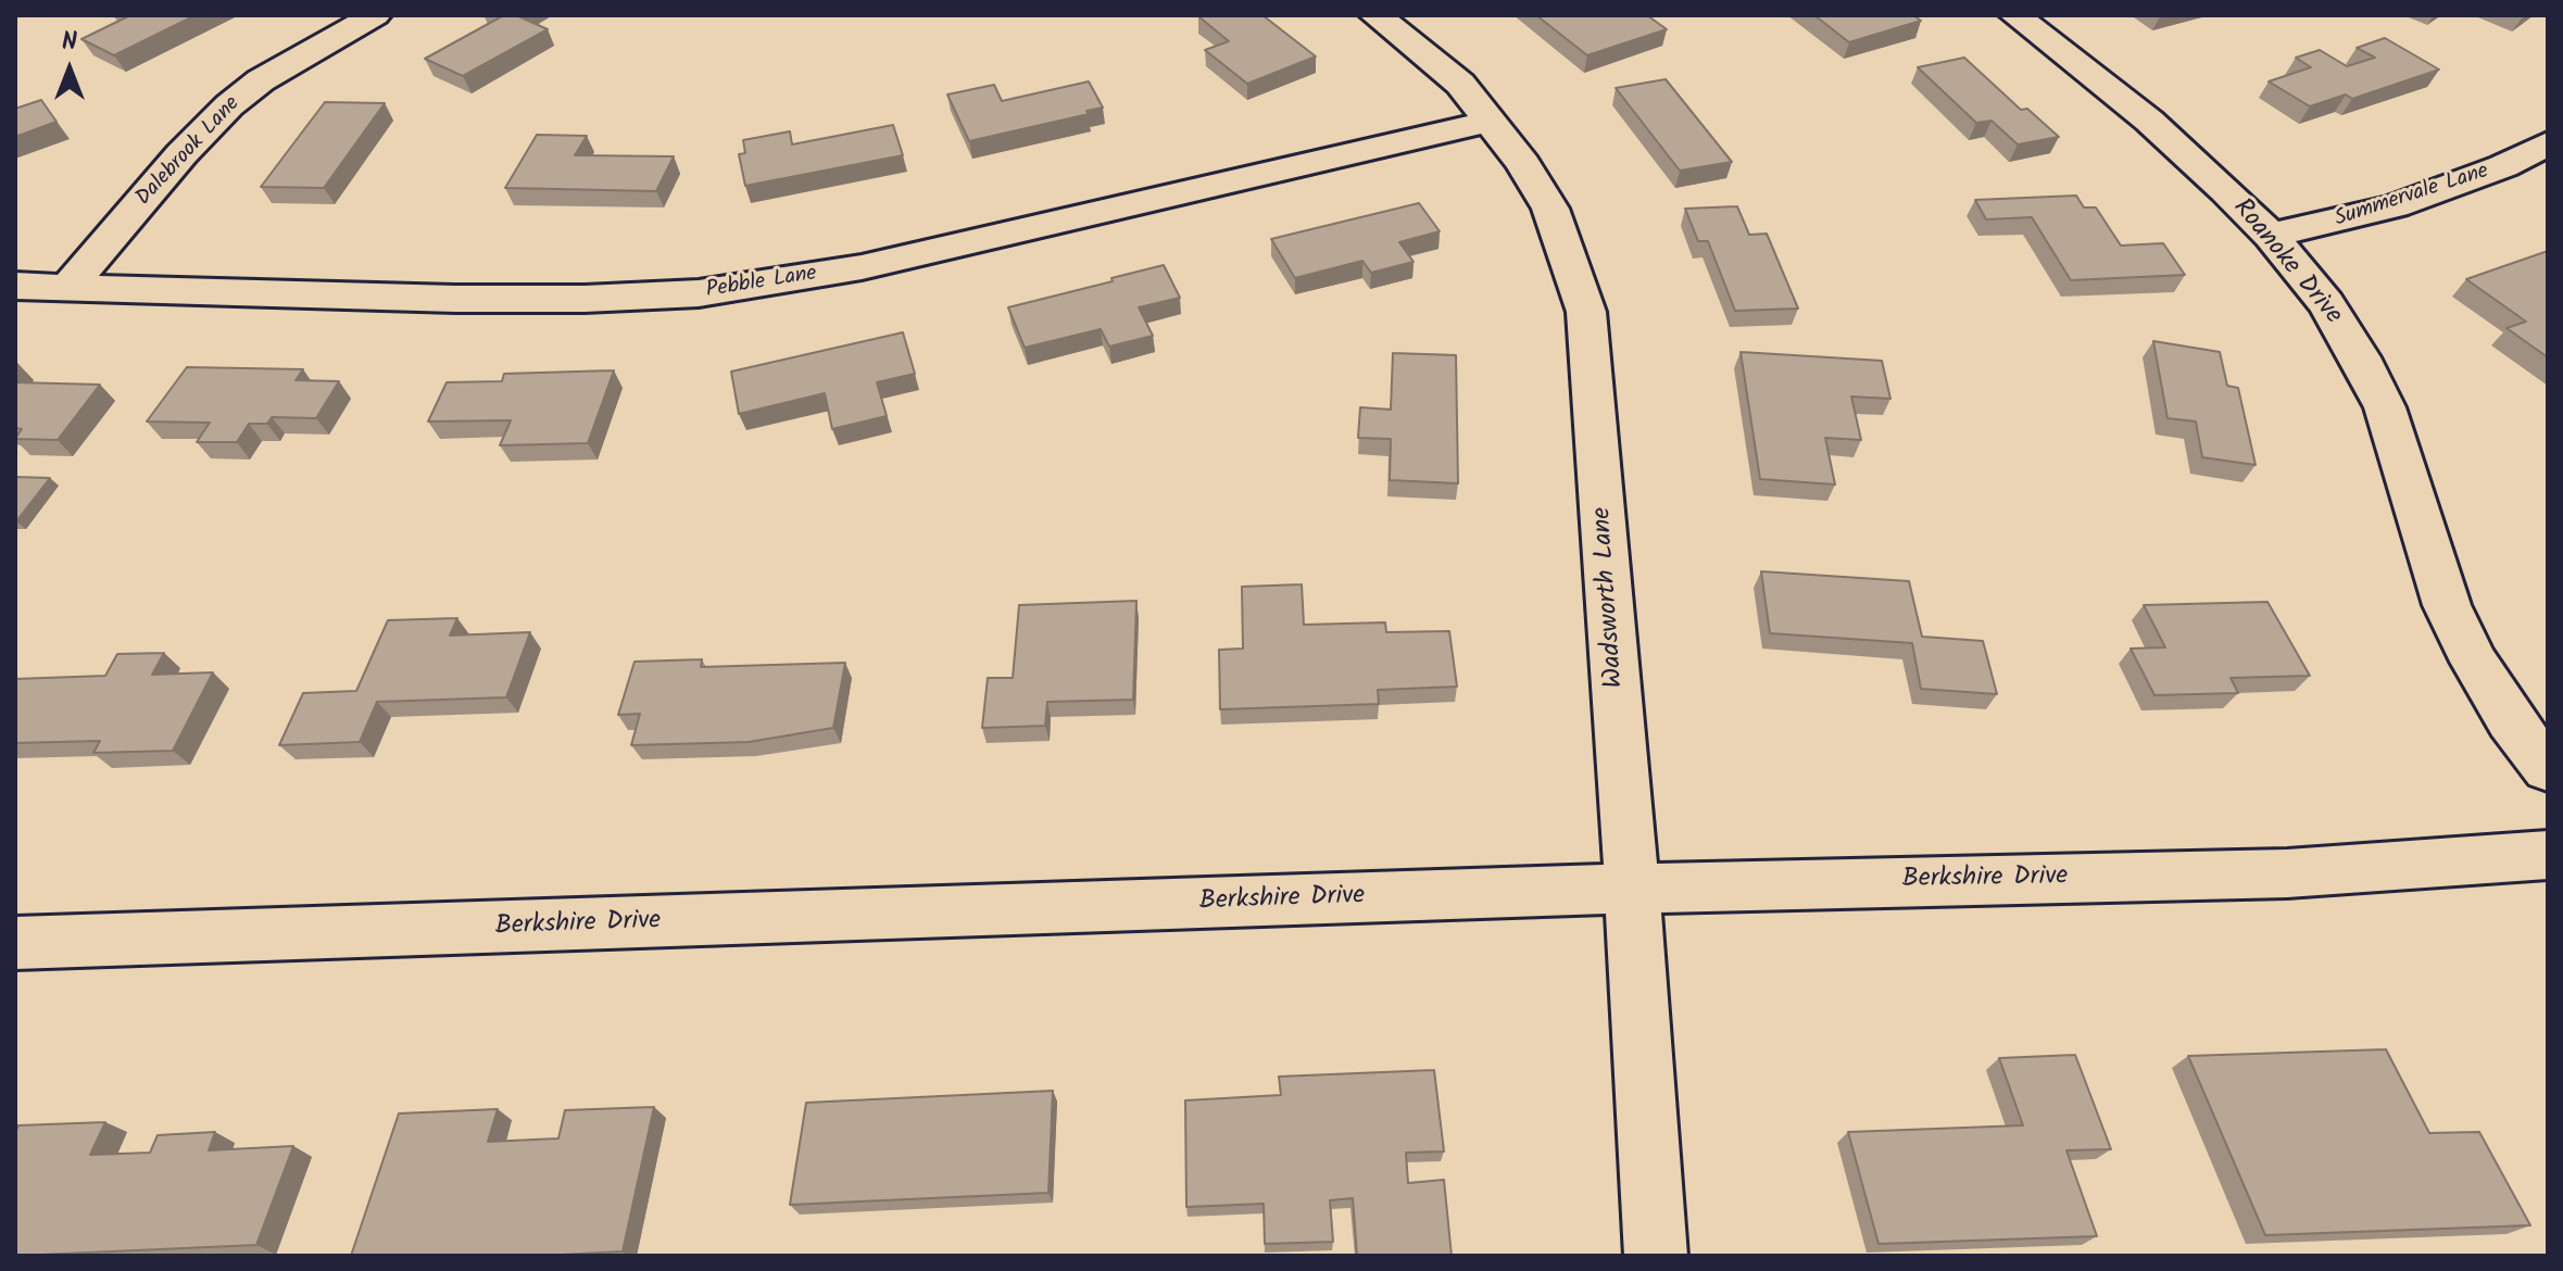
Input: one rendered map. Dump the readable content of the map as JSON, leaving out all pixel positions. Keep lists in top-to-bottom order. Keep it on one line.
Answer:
{"streets":{"street":["Dalebrook Lane","Summervale Lane","Roanoke Drive","Pebble Lane","Wadsworth Lane","Berkshire Drive"]},"crossings":[["Dalebrook Lane","Pebble Lane"],["Summervale Lane","Roanoke Drive"],["Pebble Lane","Wadsworth Lane"],["Wadsworth Lane","Berkshire Drive"]],"north":"top"}
